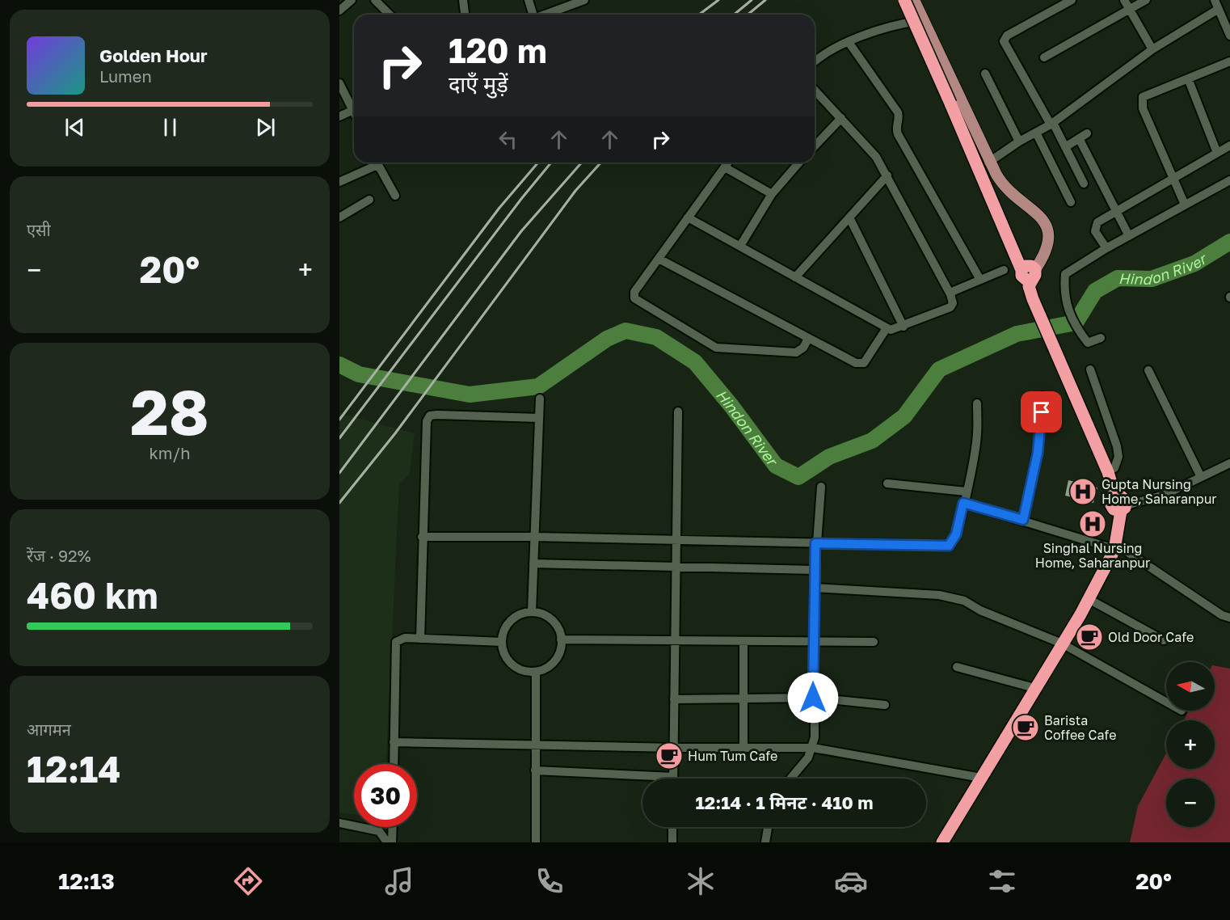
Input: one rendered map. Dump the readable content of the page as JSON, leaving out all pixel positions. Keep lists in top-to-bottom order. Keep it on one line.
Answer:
{"water":["Hindon River"],"places":{"hospital":["Gupta Nursing Home, Saharanpur","Singhal Nursing Home, Saharanpur"],"cafe":["Old Door Cafe","Barista Coffee Cafe","Hum Tum Cafe"]},"north":"left","page":{"turn":["120 m","दाएँ मुड़ें"],"song":["Golden Hour","Lumen"],"tile":["एसी",["28","km/h"],["रेंज · 92%","460 km"],["आगमन","12:14"]],"heat":["−","20°","+"],"map_buttons":["+","−"],"limit":"30","trip":"12:14 · 1 मिनट · 410 m","tabs":["12:13","20°"]}}
